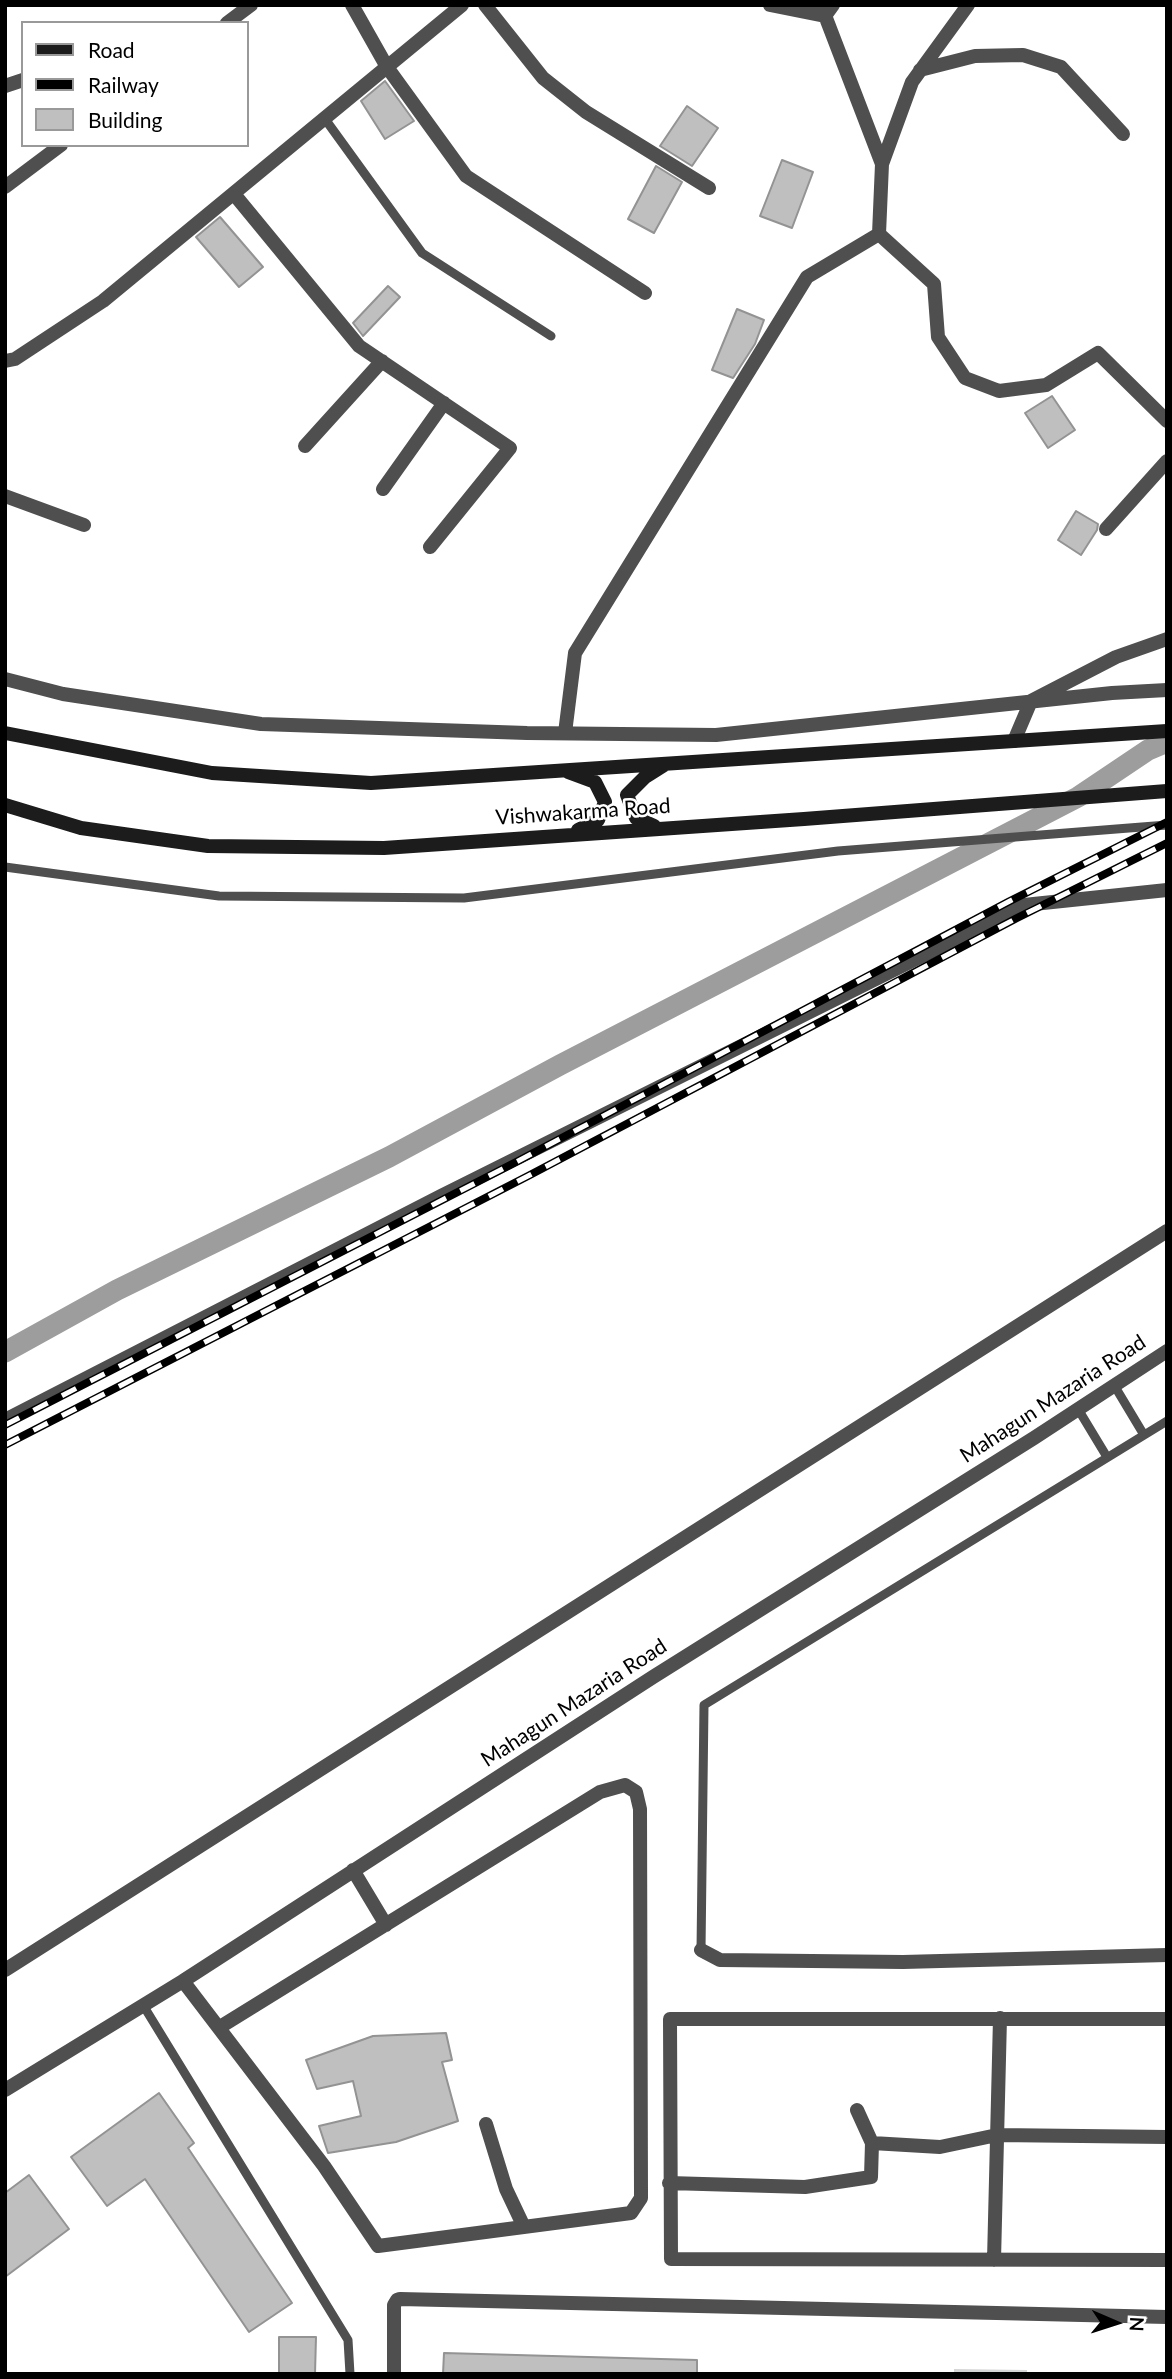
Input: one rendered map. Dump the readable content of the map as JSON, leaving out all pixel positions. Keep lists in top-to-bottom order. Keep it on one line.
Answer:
{"streets":{"main road":["Vishwakarma Road"],"street":["Mahagun Mazaria Road"]},"legend":["Road","Railway","Building"],"north":"right"}
